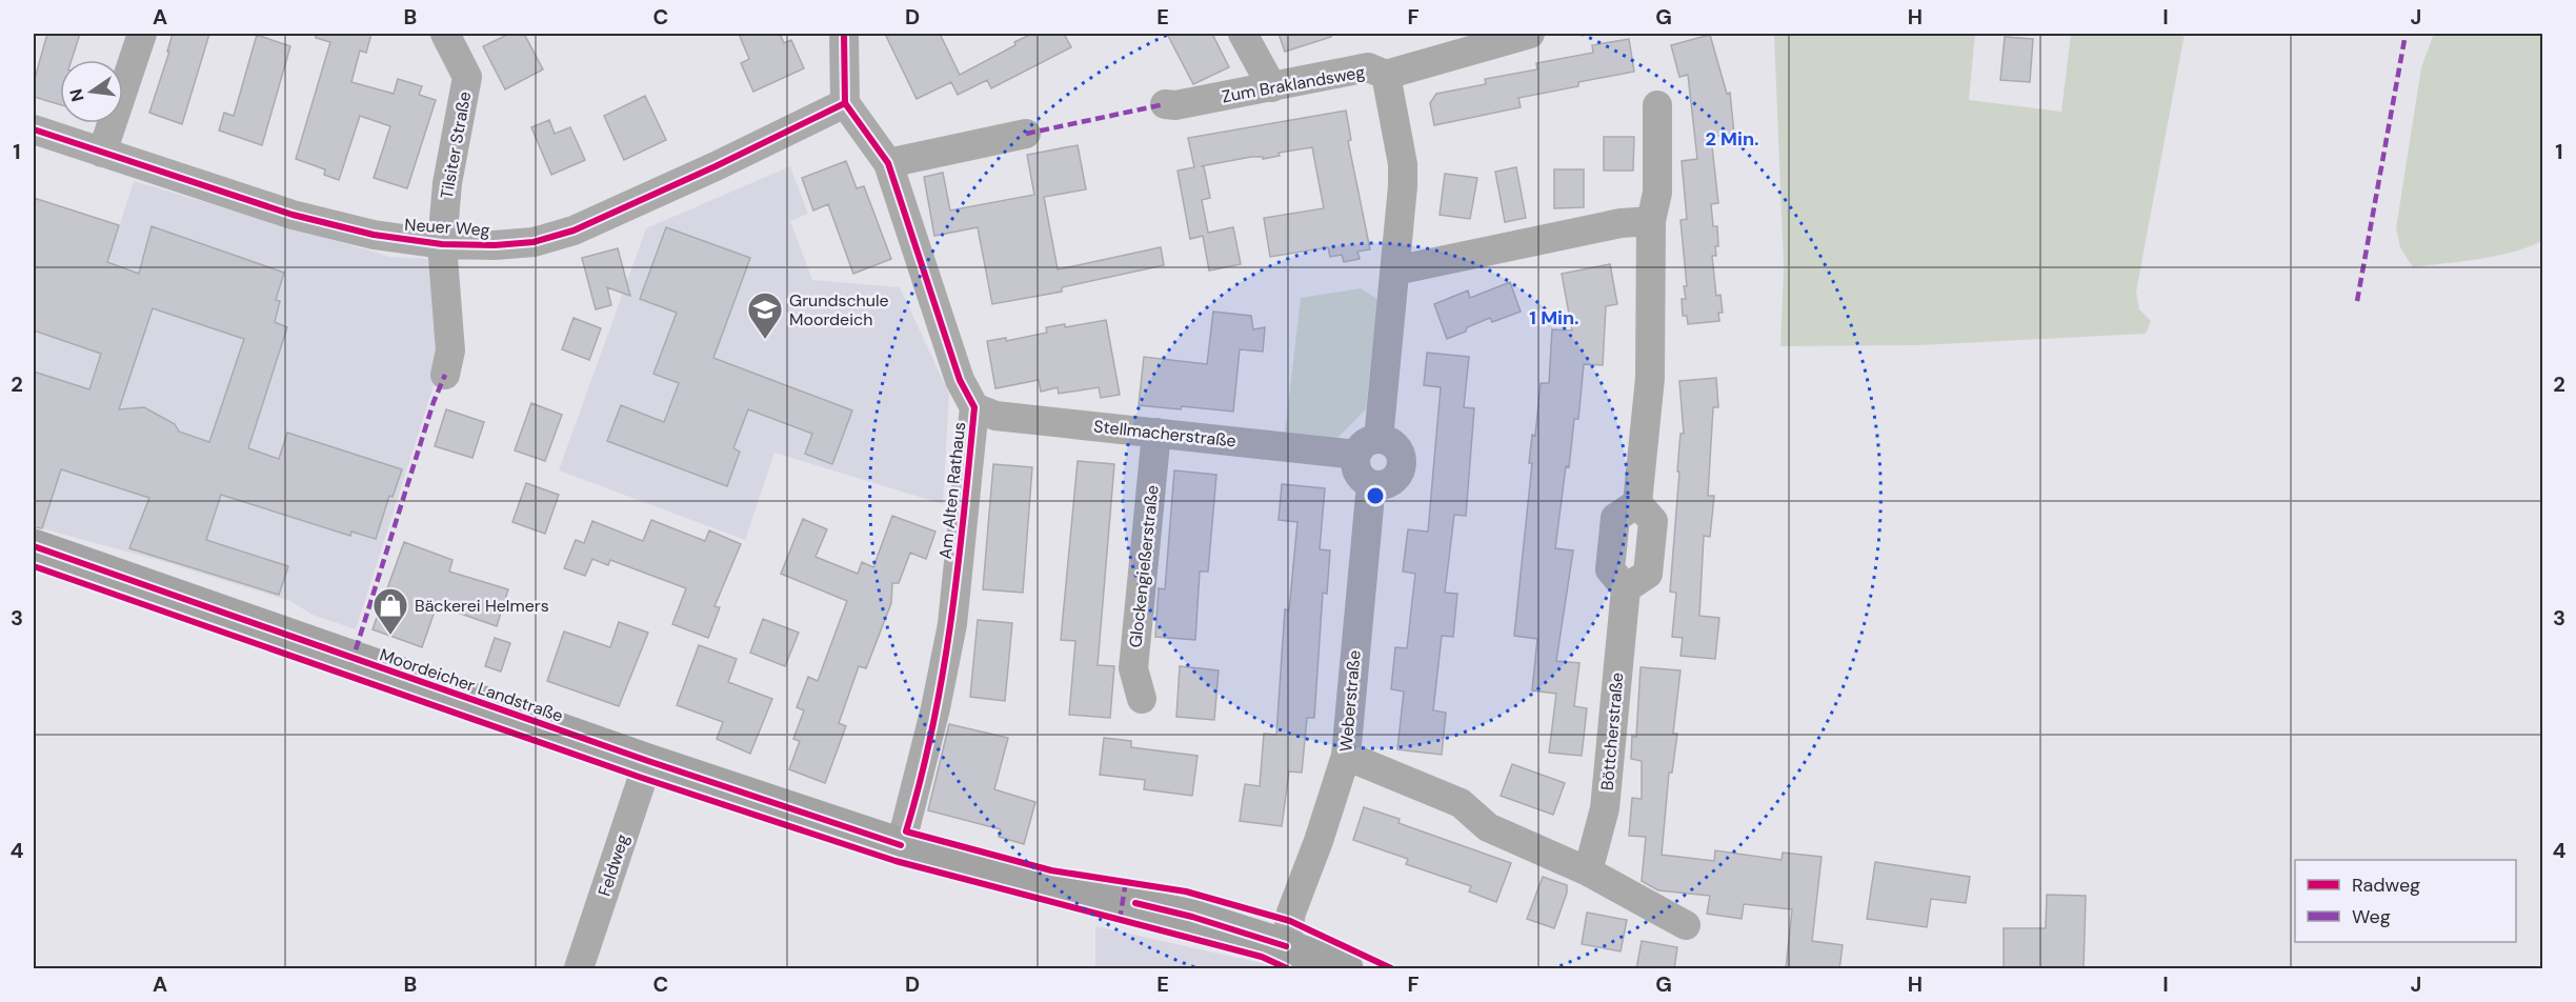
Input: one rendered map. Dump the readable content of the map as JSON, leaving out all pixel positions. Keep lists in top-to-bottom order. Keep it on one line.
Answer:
{"streets":{"main road":["Moordeicher Landstraße"],"street":["Zum Braklandsweg","Tilsiter Straße","Neuer Weg","Stellmacherstraße","Am Alten Rathaus","Glockengießerstraße","Weberstraße","Böttcherstraße","Feldweg"]},"crossings":[["Tilsiter Straße","Neuer Weg"],["Stellmacherstraße","Am Alten Rathaus"],["Stellmacherstraße","Glockengießerstraße"],["Stellmacherstraße","Weberstraße"],["Am Alten Rathaus","Moordeicher Landstraße"],["Moordeicher Landstraße","Weberstraße"],["Moordeicher Landstraße","Feldweg"]],"places":{"school or university":["Grundschule Moordeich"],"shop":["Bäckerei Helmers"]},"legend":["Radweg","Weg"],"north":"left","grid":{"columns":["A","B","C","D","E","F","G","H","I","J"],"rows":["1","2","3","4"]},"rings":["2 Min.","1 Min."]}
